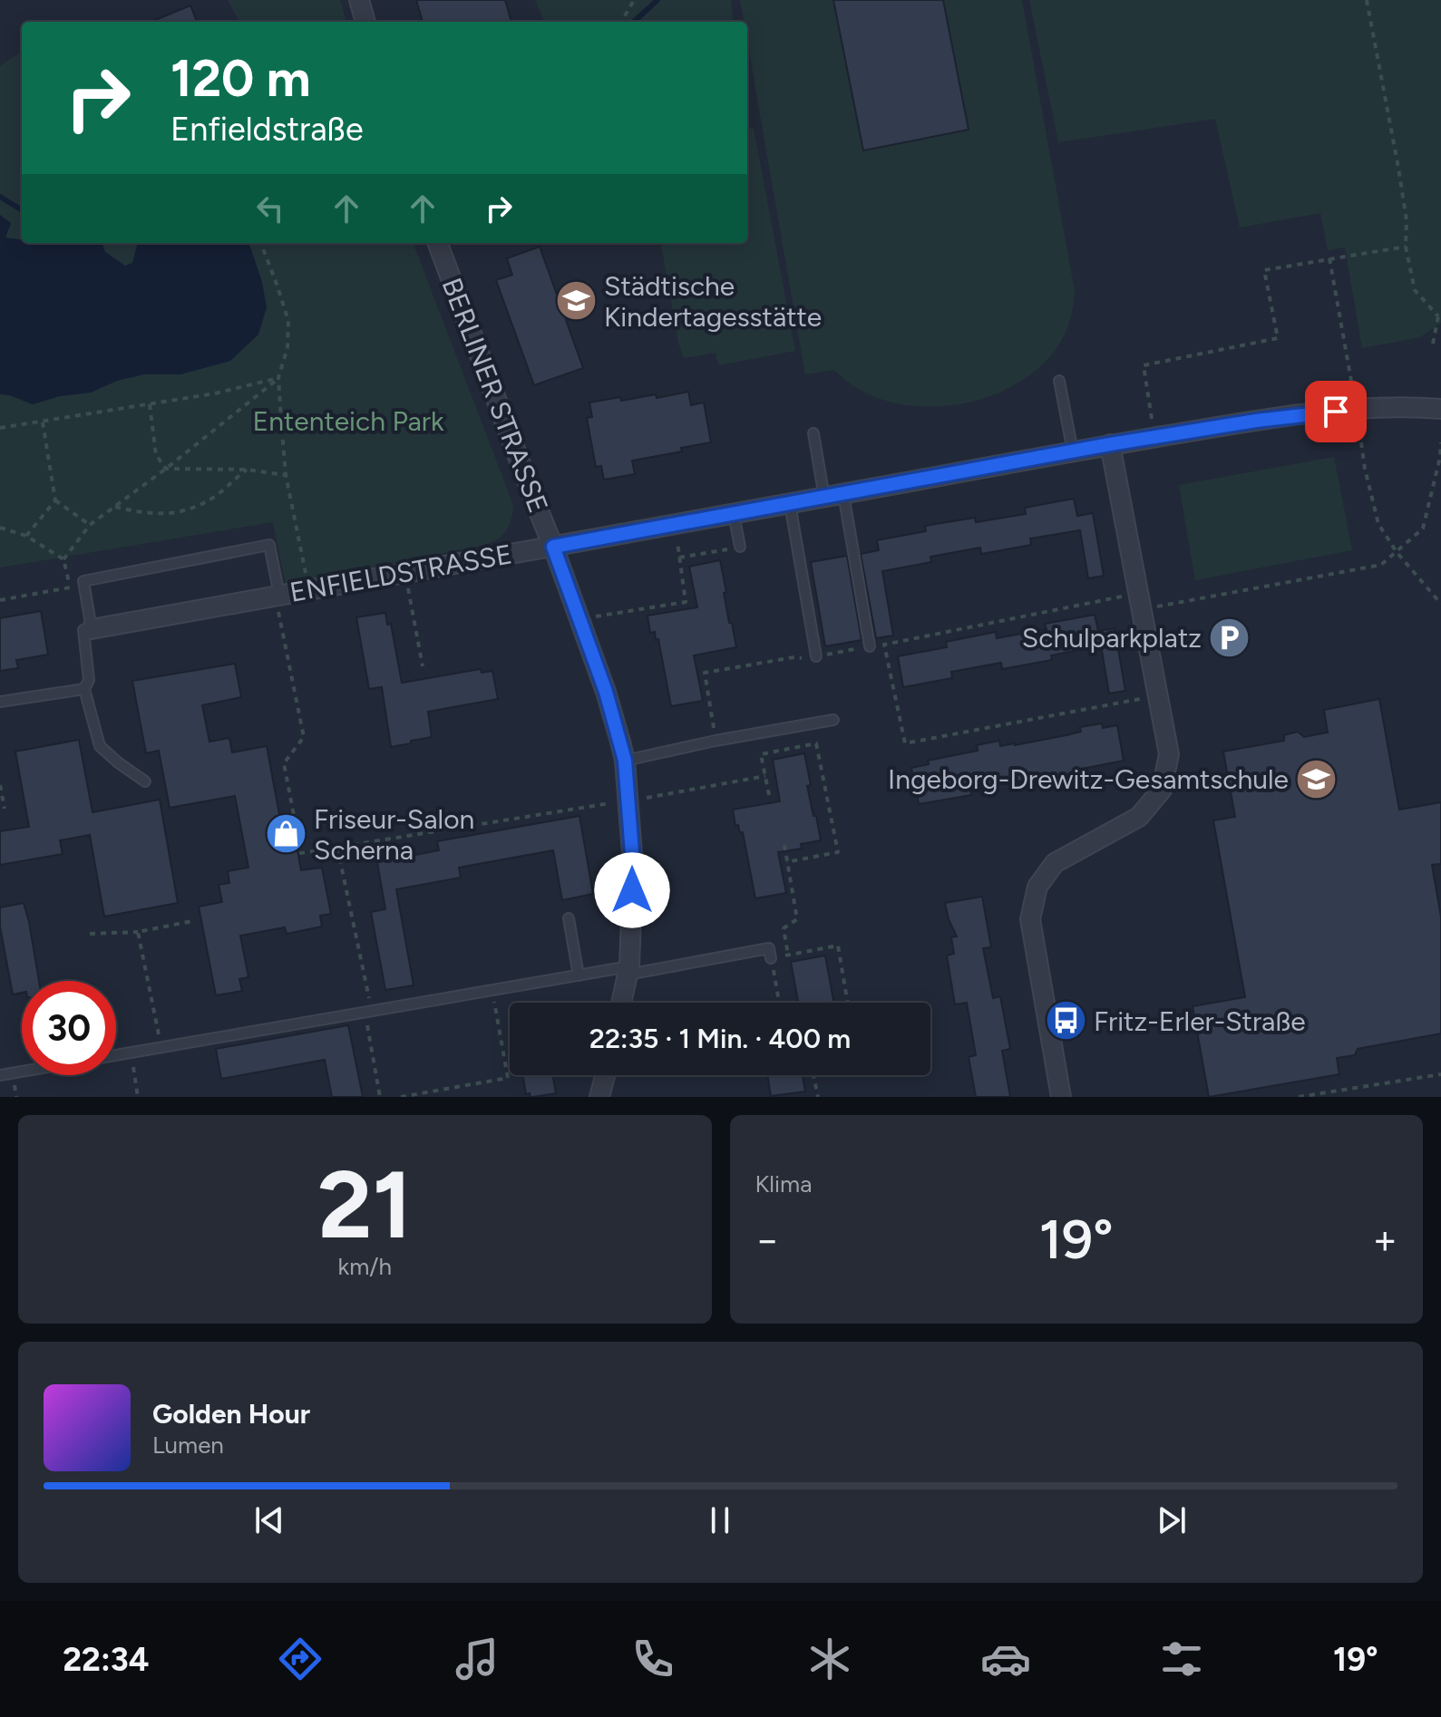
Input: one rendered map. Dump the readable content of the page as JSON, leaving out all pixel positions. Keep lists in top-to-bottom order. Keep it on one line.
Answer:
{"streets":{"street":["BERLINER STRASSE","ENFIELDSTRASSE"]},"crossings":[["BERLINER STRASSE","ENFIELDSTRASSE"]],"parks":["Ententeich Park"],"places":{"school or university":["Städtische Kindertagesstätte","Ingeborg-Drewitz-Gesamtschule"],"parking":["Schulparkplatz"],"shop":["Friseur-Salon Scherna"],"bus stop":["Fritz-Erler-Straße"]},"page":{"turn":["120 m","Enfieldstraße"],"limit":"30","trip":"22:35 · 1 Min. · 400 m","tile":[["21","km/h"],"Klima"],"heat":["−","19°","+"],"song":["Golden Hour","Lumen"],"tabs":["22:34","19°"]}}
